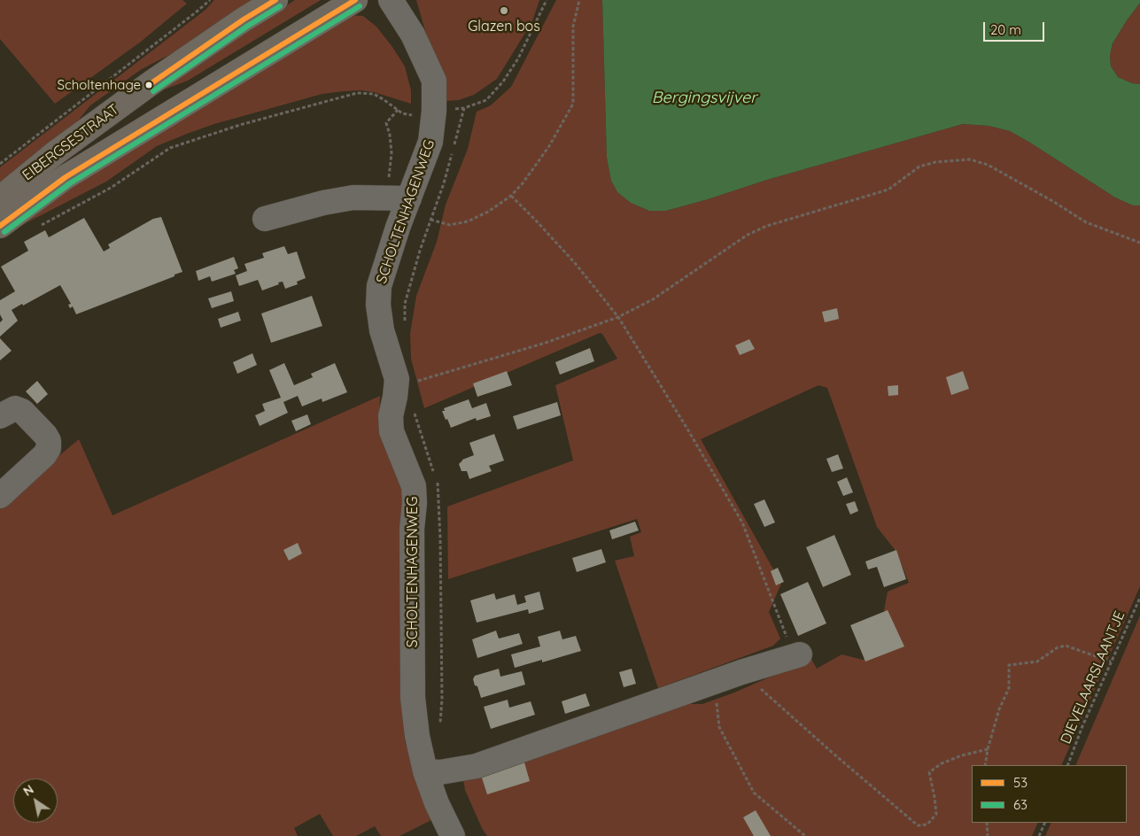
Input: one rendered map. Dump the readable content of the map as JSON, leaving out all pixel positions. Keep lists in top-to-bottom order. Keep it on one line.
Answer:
{"streets":{"main road":["EIBERGSESTRAAT"],"street":["SCHOLTENHAGENWEG"],"path":["DIEVELAARSLAANTJE"]},"water":["Bergingsvijver"],"places":["Glazen bos","Scholtenhage"],"lines":["transit line 53","transit line 63"],"legend":["53","63"],"scale_bar":"20 m","north":"top left"}
